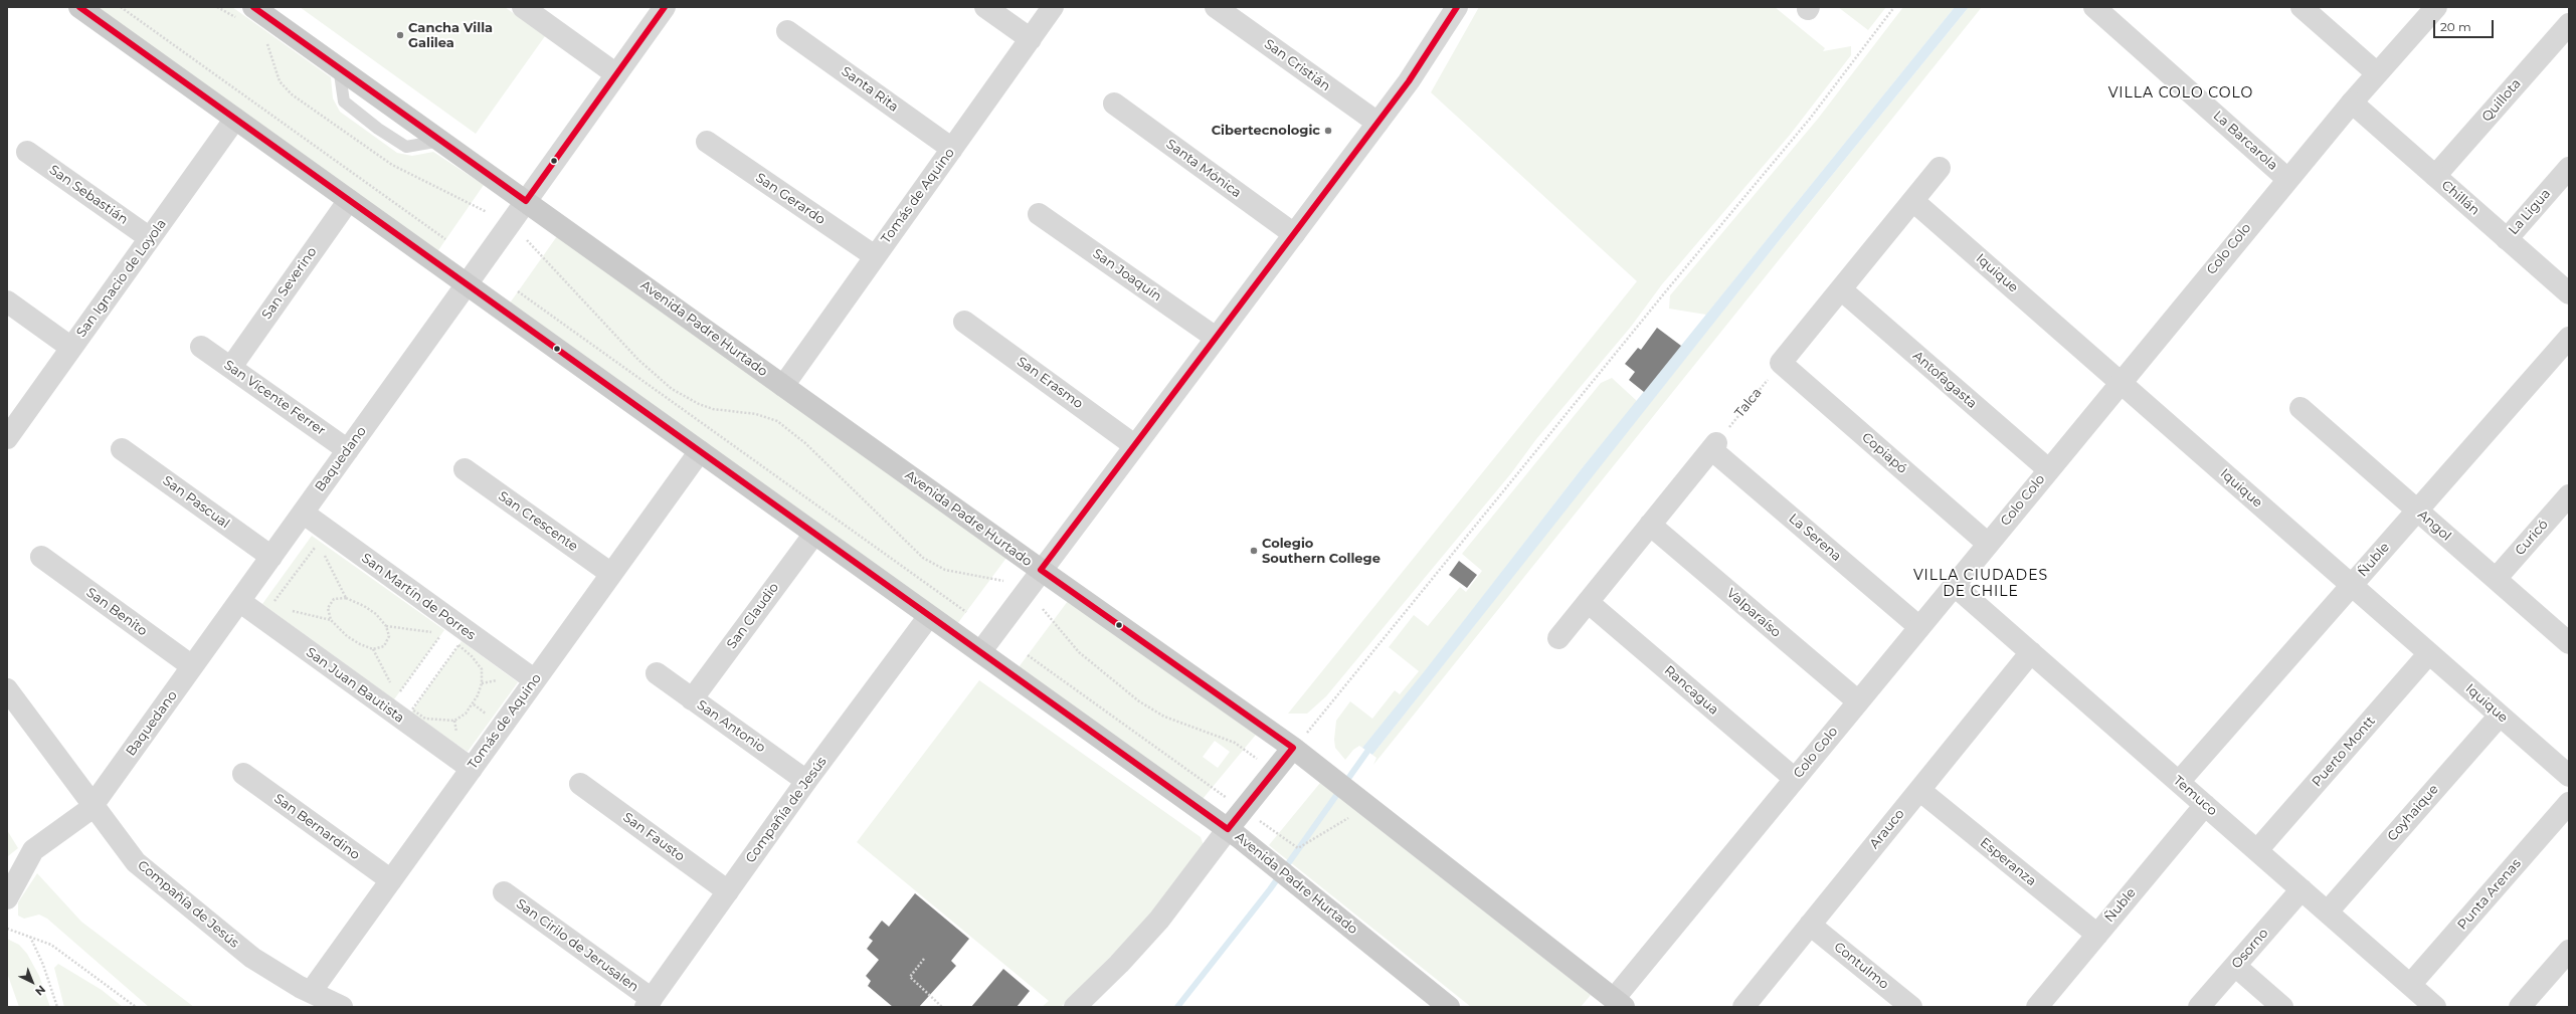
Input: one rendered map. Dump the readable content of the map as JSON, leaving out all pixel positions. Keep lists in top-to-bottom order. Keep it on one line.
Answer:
{"streets":{"main road":["Avenida Padre Hurtado"],"street":["San Cristián","Santa Rita","Quillota","La Barcarola","Santa Mónica","San Sebastián","Tomás de Aquino","Chillán","San Gerardo","La Ligua","Colo Colo","Iquique","San Joaquín","San Ignacio de Loyola","San Severino","Antofagasta","San Erasmo","San Vicente Ferrer","Copiapó","Baquedano","San Pascual","San Crescente","Angol","La Serena","Curicó","Ñuble","San Martín de Porres","San Benito","Valparaíso","San Claudio","San Juan Bautista","Rancagua","San Antonio","Puerto Montt","Temuco","Compañía de Jesús","Coyhaique","San Bernardino","Arauco","San Fausto","Esperanza","Punta Arenas","San Cirilo de Jerusalen","Osorno","Contulmo"],"path":["Talca"]},"crossings":[["Santa Rita","Tomás de Aquino"],["Quillota","Chillán"],["La Barcarola","Colo Colo"],["San Sebastián","San Ignacio de Loyola"],["Tomás de Aquino","San Gerardo"],["Tomás de Aquino","Avenida Padre Hurtado"],["Tomás de Aquino","San Crescente"],["Tomás de Aquino","San Martín de Porres"],["Tomás de Aquino","San Juan Bautista"],["Tomás de Aquino","Compañía de Jesús"],["Tomás de Aquino","San Bernardino"],["Chillán","La Ligua"],["Chillán","Colo Colo"],["Colo Colo","Iquique"],["Colo Colo","Avenida Padre Hurtado"],["Colo Colo","Antofagasta"],["Colo Colo","Copiapó"],["Colo Colo","La Serena"],["Colo Colo","Valparaíso"],["Colo Colo","Rancagua"],["Colo Colo","Temuco"],["Iquique","Ñuble"],["Iquique","Puerto Montt"],["Iquique","Coyhaique"],["San Ignacio de Loyola","Avenida Padre Hurtado"],["San Severino","Avenida Padre Hurtado"],["San Severino","San Vicente Ferrer"],["Avenida Padre Hurtado","Baquedano"],["Avenida Padre Hurtado","San Claudio"],["Avenida Padre Hurtado","Compañía de Jesús"],["San Vicente Ferrer","Baquedano"],["Talca","Copiapó"],["Talca","La Serena"],["Baquedano","San Pascual"],["Baquedano","San Martín de Porres"],["Baquedano","San Benito"],["Baquedano","San Juan Bautista"],["Baquedano","Compañía de Jesús"],["Angol","Curicó"],["Angol","Ñuble"],["Ñuble","Temuco"],["Ñuble","Esperanza"],["San Claudio","San Antonio"],["San Antonio","Compañía de Jesús"],["Puerto Montt","Temuco"],["Temuco","Coyhaique"],["Temuco","Arauco"],["Temuco","Punta Arenas"],["Temuco","Osorno"],["Compañía de Jesús","San Fausto"],["Compañía de Jesús","San Cirilo de Jerusalen"],["Arauco","Esperanza"],["Arauco","Contulmo"]],"districts":["VILLA COLO COLO","VILLA CIUDADES DE CHILE"],"places":["Cancha Villa Galilea","Cibertecnologic","Colegio Southern College"],"scale_bar":"20 m","north":"bottom right"}
